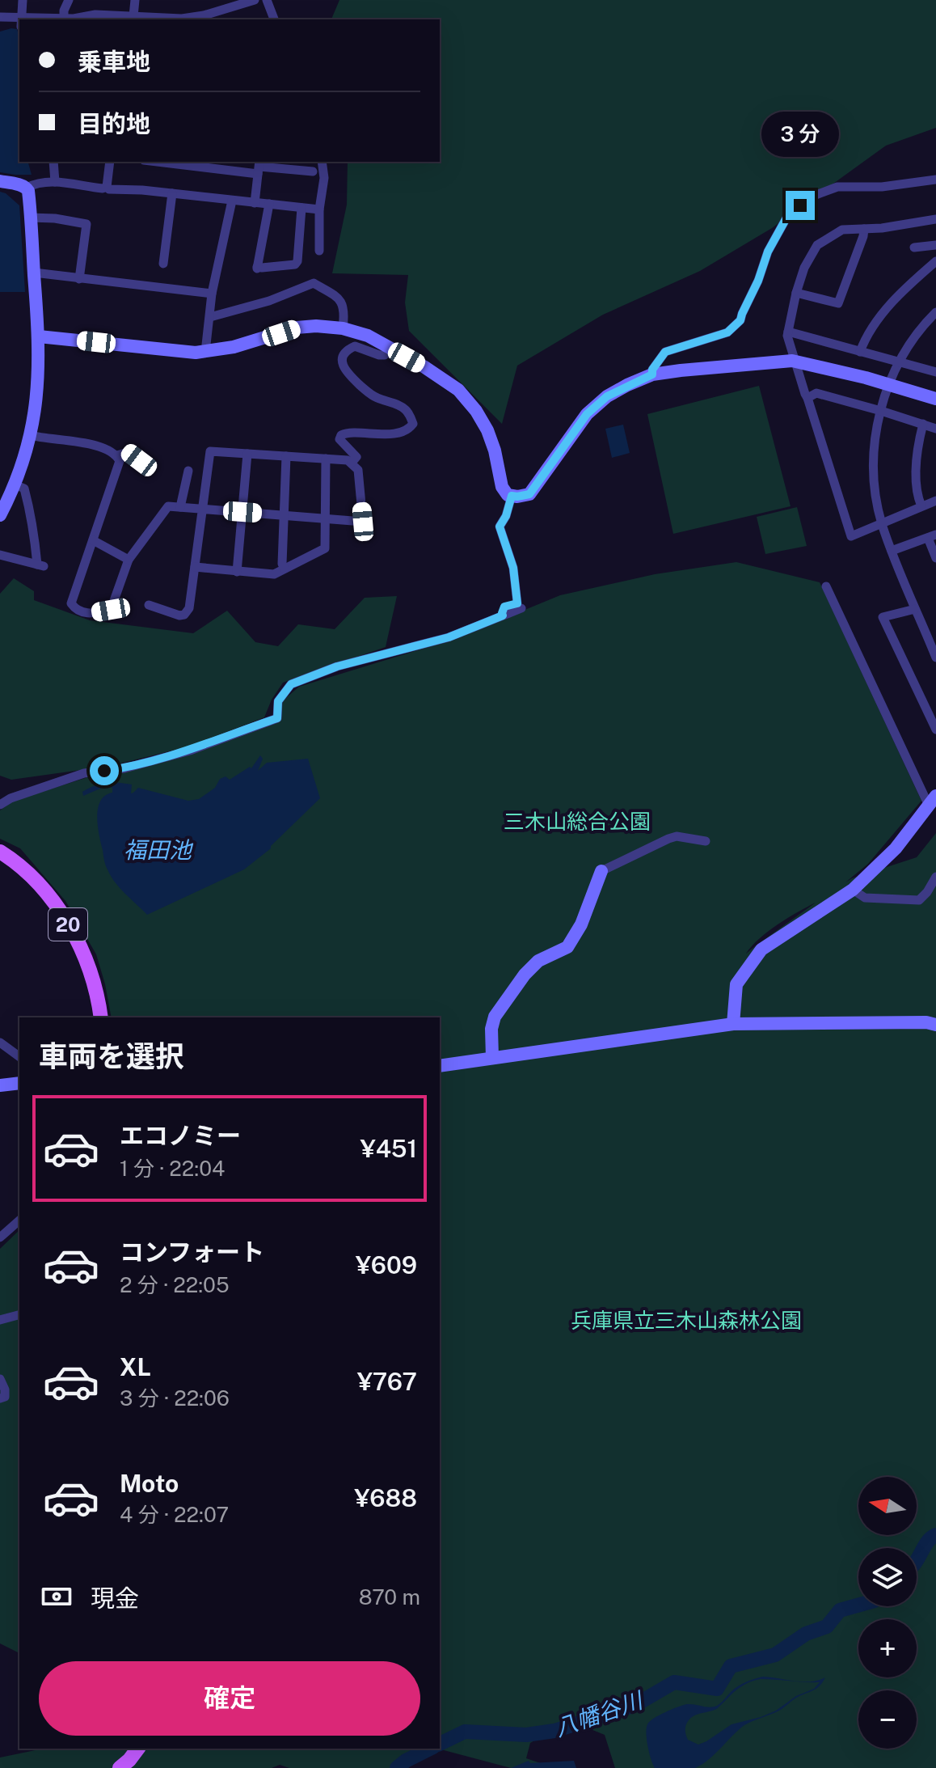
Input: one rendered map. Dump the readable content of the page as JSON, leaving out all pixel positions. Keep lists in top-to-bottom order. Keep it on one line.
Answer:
{"streets":{"main road":["20"]},"water":["福田池","八幡谷川"],"parks":["三木山総合公園","兵庫県立三木山森林公園"],"north":"left","page":{"banner":["乗車地","目的地"],"bubble":"3 分","heading":"車両を選択","list":[{"name":"エコノミー","note":"1 分 · 22:04","value":"¥451"},{"name":"コンフォート","note":"2 分 · 22:05","value":"¥609"},{"name":"XL","note":"3 分 · 22:06","value":"¥767"},{"name":"Moto","note":"4 分 · 22:07","value":"¥688"}],"map_buttons":["+","−"],"pay":["現金","870 m"],"buttons":"確定"}}
